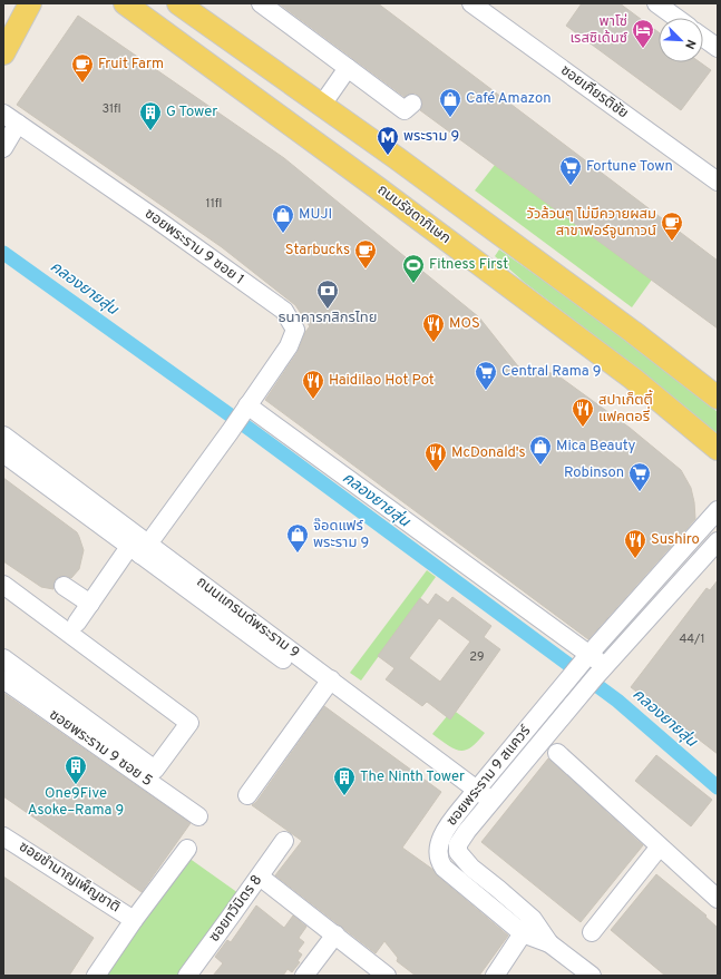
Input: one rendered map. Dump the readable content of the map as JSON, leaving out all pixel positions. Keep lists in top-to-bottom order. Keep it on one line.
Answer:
{"streets":{"main road":["ถนนรัชดาภิเษก"],"street":["ซอยเกียรติชัย","ซอยพระราม 9 ซอย 1","ถนนแกรนด์พระราม 9","ซอยพระราม 9 ซอย 5","ซอยพระราม 9 สแควร์","ซอยชำนาญเพ็ญชาติ","ซอยทวีมิตร 8"]},"crossings":[["ถนนแกรนด์พระราม 9","ซอยพระราม 9 สแควร์"]],"water":["คลองยายสุ่น"],"places":{"hotel":["พาโซ่ เรสซิเด้นซ์"],"cafe":["Fruit Farm","วัวล้วนๆ ไม่มีควายผสม สาขาฟอร์จูนทาวน์","Starbucks"],"shop":["Café Amazon","MUJI","Mica Beauty","จ๊อดแฟร์ พระราม 9"],"building":["G Tower","One9Five Asoke–Rama 9","The Ninth Tower"],"metro station":["พระราม 9"],"supermarket":["Fortune Town","Central Rama 9","Robinson"],"sports":["Fitness First"],"bank":["ธนาคารกสิกรไทย"],"restaurant":["MOS","Haidilao Hot Pot","สปาเก็ตตี้ แฟคตอรี่","McDonald's","Sushiro"]},"house_numbers":["31fl","11fl","44/1","29"],"north":"bottom right"}
